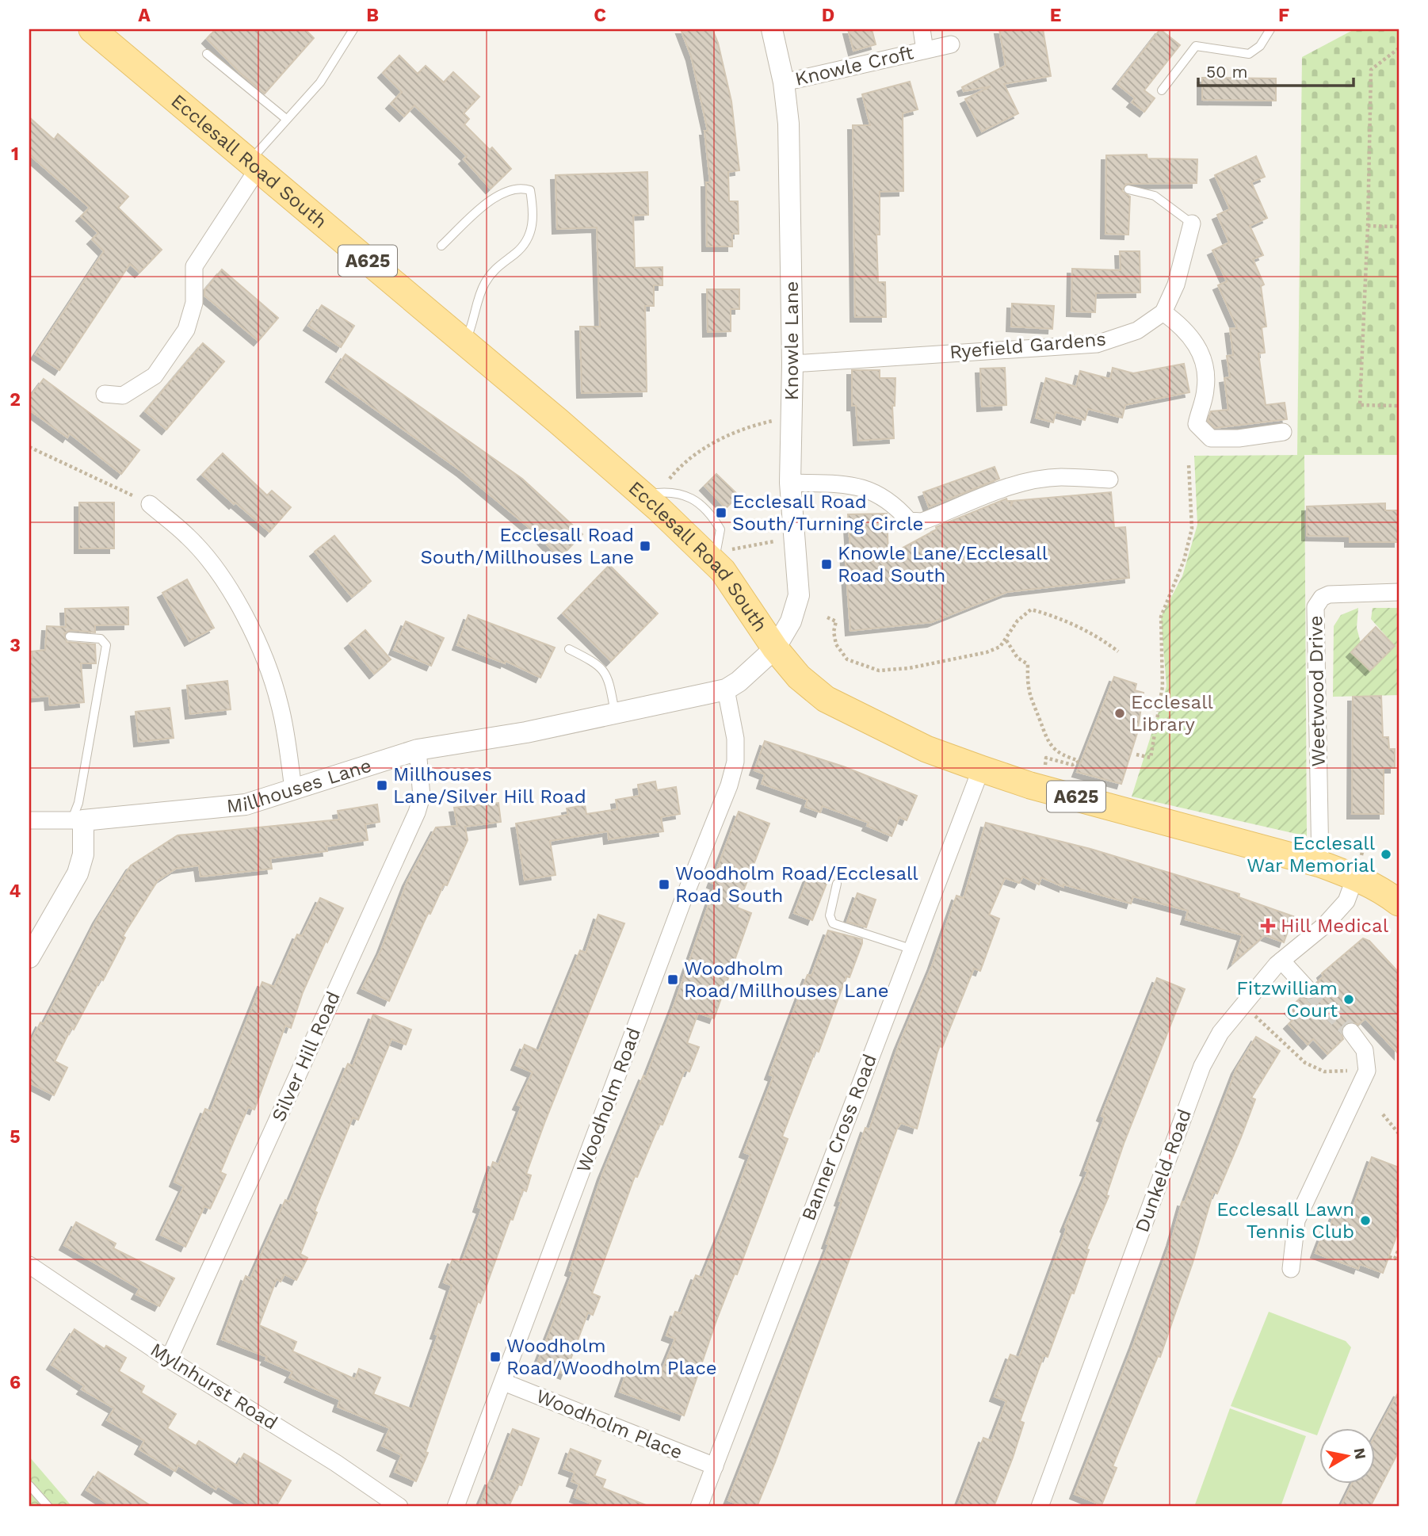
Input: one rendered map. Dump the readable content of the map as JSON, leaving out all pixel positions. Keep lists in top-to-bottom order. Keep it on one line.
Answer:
{"streets":{"main road":["Ecclesall Road South","A625"],"street":["Knowle Croft","Knowle Lane","Ryefield Gardens","Weetwood Drive","Millhouses Lane","Silver Hill Road","Woodholm Road","Banner Cross Road","Dunkeld Road","Mylnhurst Road","Woodholm Place"]},"crossings":[["Knowle Croft","Knowle Lane"],["Ecclesall Road South","Knowle Lane"],["Ecclesall Road South","Weetwood Drive"],["Ecclesall Road South","Millhouses Lane"],["Ecclesall Road South","Banner Cross Road"],["Ecclesall Road South","Dunkeld Road"],["Knowle Lane","Ryefield Gardens"],["Knowle Lane","Millhouses Lane"],["Millhouses Lane","Silver Hill Road"],["Millhouses Lane","Woodholm Road"],["Silver Hill Road","Mylnhurst Road"],["Woodholm Road","Woodholm Place"],["Banner Cross Road","Woodholm Place"]],"places":{"transit":["Ecclesall Road South/Turning Circle","Ecclesall Road South/Millhouses Lane","Knowle Lane/Ecclesall Road South","Millhouses Lane/Silver Hill Road","Woodholm Road/Ecclesall Road South","Woodholm Road/Millhouses Lane","Woodholm Road/Woodholm Place"],"other":["Ecclesall Library","Ecclesall War Memorial","Fitzwilliam Court","Ecclesall Lawn Tennis Club"],"health":["Hill Medical"]},"scale_bar":"50 m","north":"right","grid":{"columns":["A","B","C","D","E","F"],"rows":["1","2","3","4","5","6"]}}
